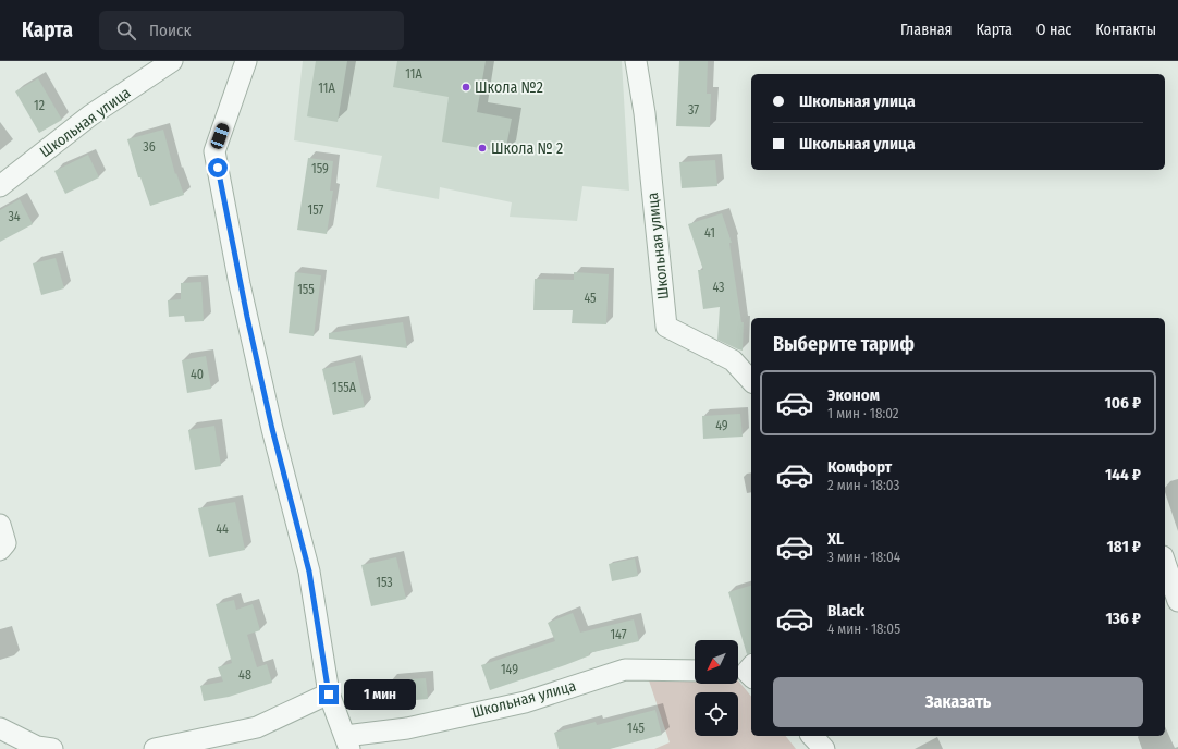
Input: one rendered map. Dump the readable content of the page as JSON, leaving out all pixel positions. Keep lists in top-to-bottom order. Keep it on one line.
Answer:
{"streets":{"street":["Школьная улица"]},"places":["Школа №2","Школа № 2"],"house_numbers":["11А","11А","12","37","36","159","157","34","41","43","155","45","40","155А","49","44","153","147","149","48","145"],"north":"bottom left","page":{"header":"Карта","search":"Поиск","nav":["Главная","Карта","О нас","Контакты"],"banner":["Школьная улица","Школьная улица"],"heading":"Выберите тариф","list":[{"name":"Эконом","note":"1 мин · 18:02","value":"106 ₽"},{"name":"Комфорт","note":"2 мин · 18:03","value":"144 ₽"},{"name":"XL","note":"3 мин · 18:04","value":"181 ₽"},{"name":"Black","note":"4 мин · 18:05","value":"136 ₽"}],"buttons":"Заказать","bubble":"1 мин"}}
